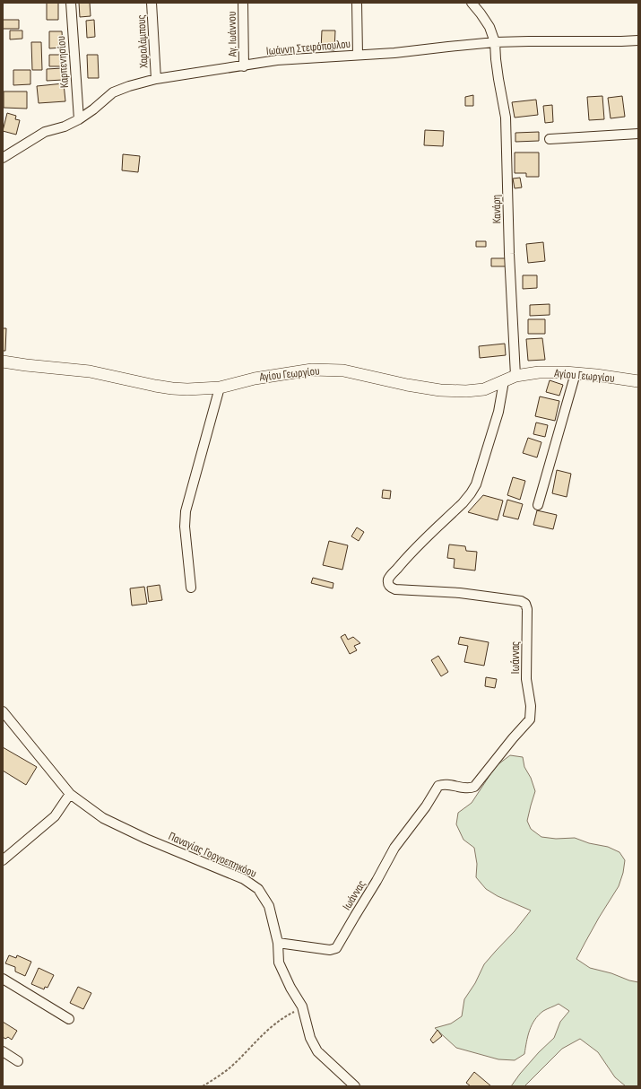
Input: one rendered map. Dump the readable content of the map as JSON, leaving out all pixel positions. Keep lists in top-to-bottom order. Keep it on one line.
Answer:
{"streets":{"street":["Αγ. Ιωάννου","Χαραλάμπους","Ιωάννη Στεφόπουλου","Καρπενησίου","Κανάρη","Αγίου Γεωργίου","Ιωάννας","Παναγίας Γοργοεπηκόου"]},"crossings":[["Αγ. Ιωάννου","Ιωάννη Στεφόπουλου"],["Χαραλάμπους","Ιωάννη Στεφόπουλου"],["Ιωάννη Στεφόπουλου","Καρπενησίου"],["Ιωάννη Στεφόπουλου","Κανάρη"],["Κανάρη","Αγίου Γεωργίου"],["Αγίου Γεωργίου","Ιωάννας"],["Ιωάννας","Παναγίας Γοργοεπηκόου"]]}
